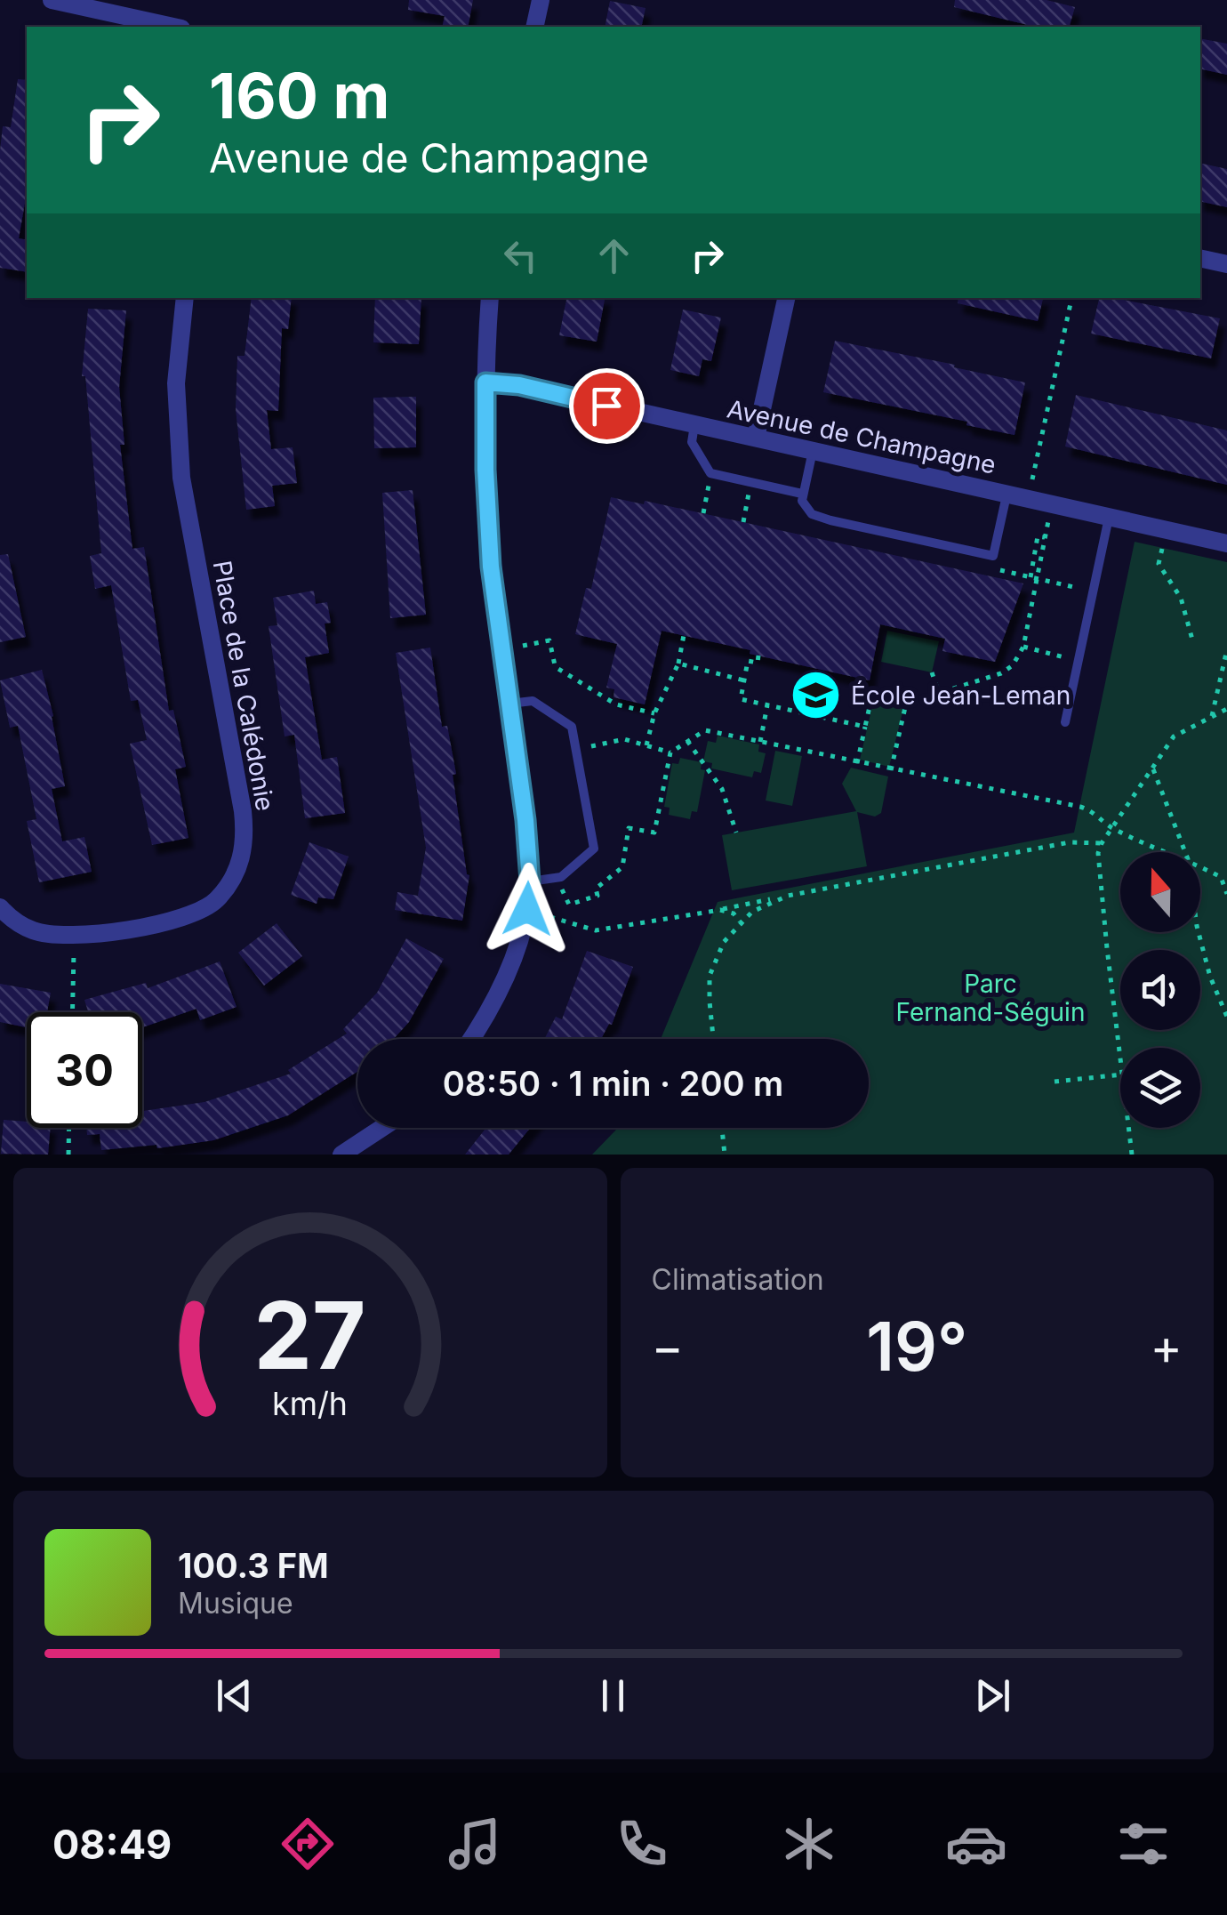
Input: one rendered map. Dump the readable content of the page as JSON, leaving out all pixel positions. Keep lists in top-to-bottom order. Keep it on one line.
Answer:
{"streets":{"street":["Avenue de Champagne","Place de la Calédonie"]},"parks":["Parc Fernand-Séguin"],"places":{"school or university":["École Jean-Leman"]},"north":"top","page":{"turn":["160 m","Avenue de Champagne"],"limit":"30","trip":"08:50 · 1 min · 200 m","tile":"Climatisation","heat":["−","19°","+"],"song":["100.3 FM","Musique"],"tabs":"08:49","gauge":["27","km/h"]}}
